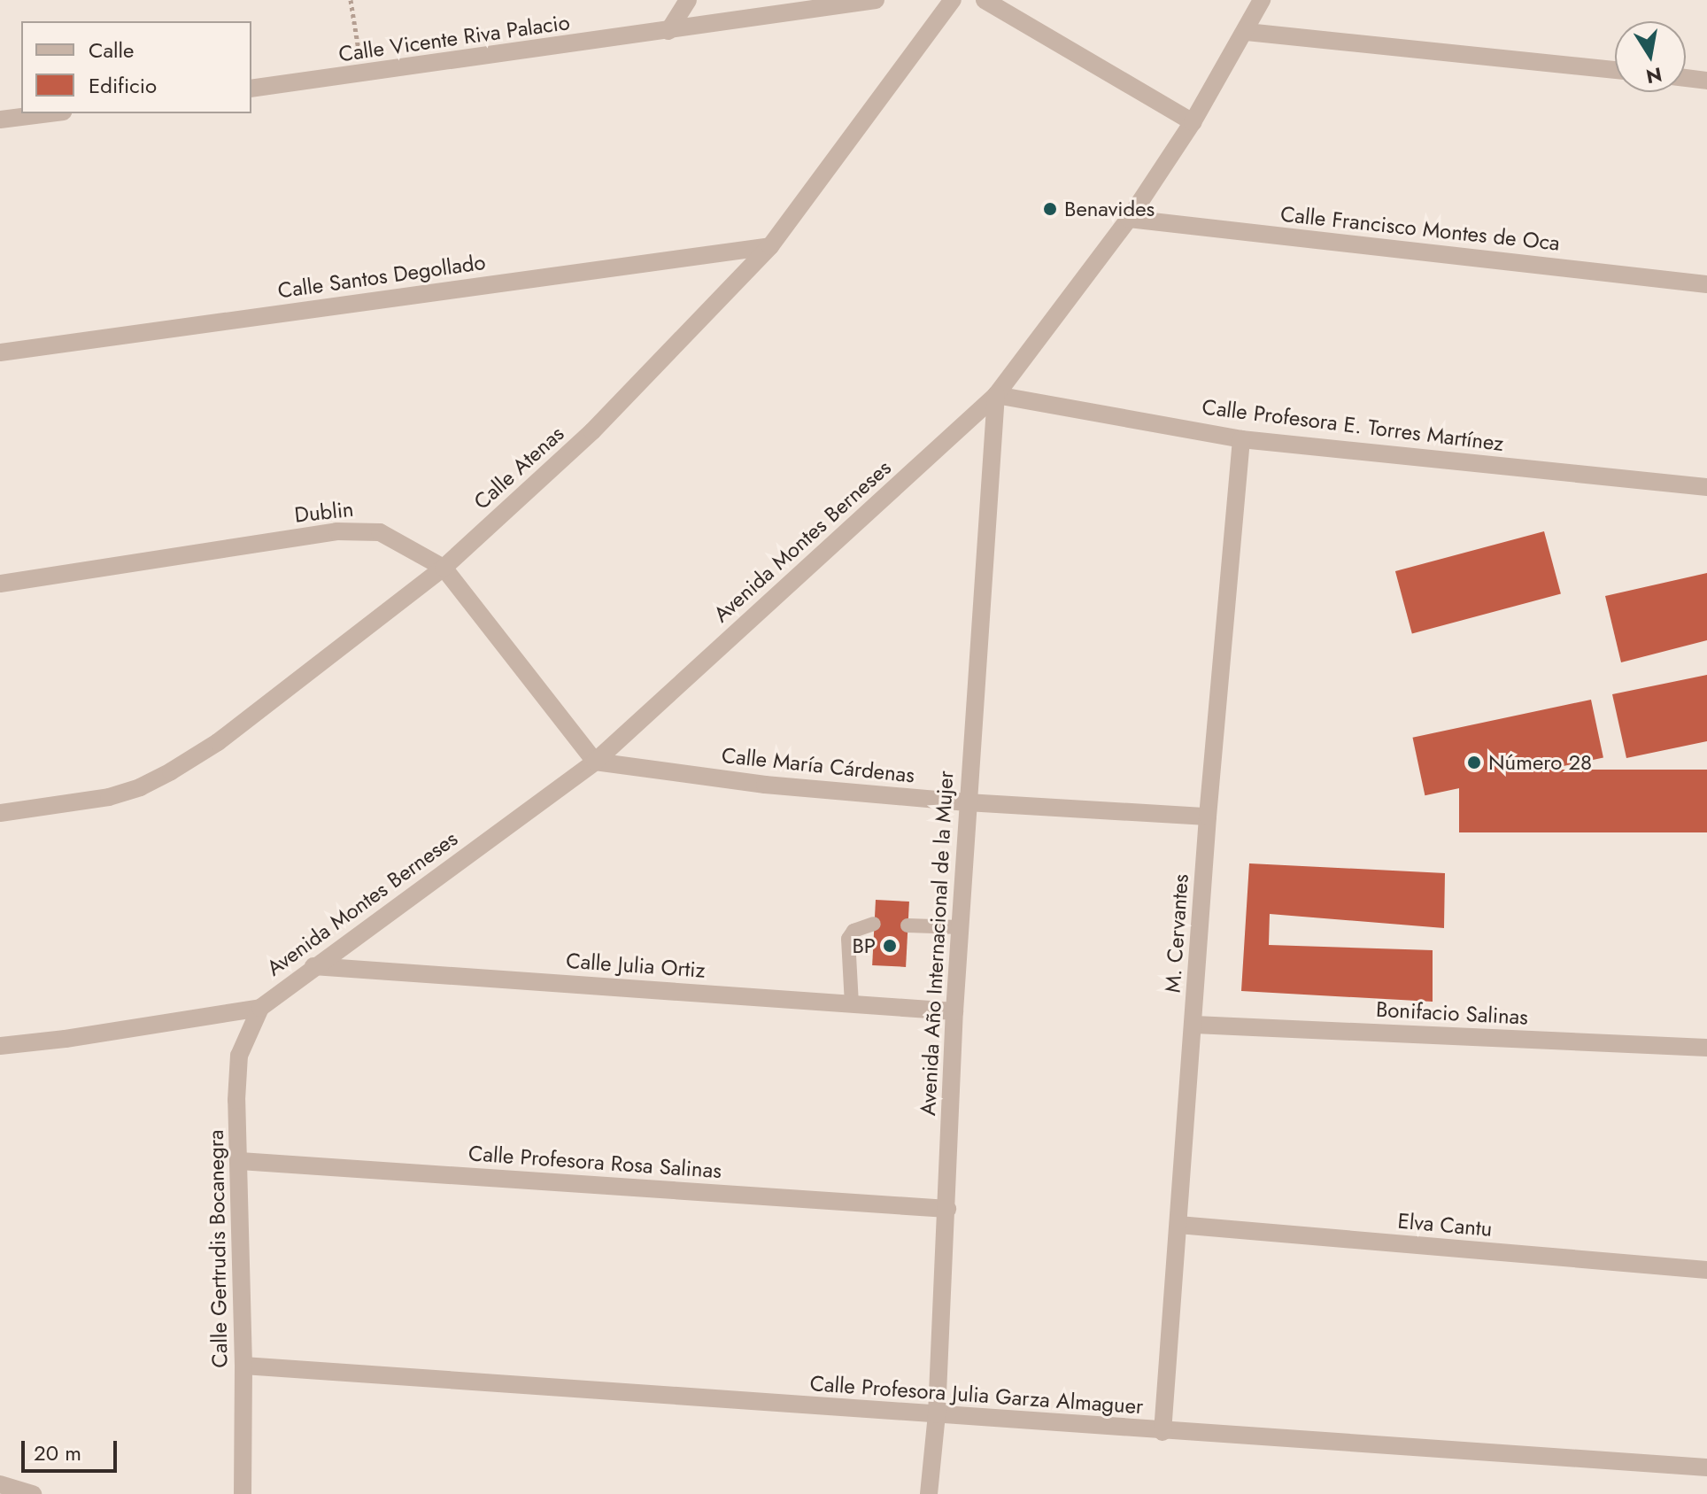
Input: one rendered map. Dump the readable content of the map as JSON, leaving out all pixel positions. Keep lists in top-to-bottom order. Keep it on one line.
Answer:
{"streets":{"street":["Calle Vicente Riva Palacio","Calle Francisco Montes de Oca","Calle Santos Degollado","Calle Profesora E. Torres Martínez","Calle Atenas","Dublin","Avenida Montes Berneses","Calle María Cárdenas","M. Cervantes","Avenida Año Internacional de la Mujer","Calle Julia Ortiz","Bonifacio Salinas","Calle Profesora Rosa Salinas","Elva Cantu","Calle Gertrudis Bocanegra","Calle Profesora Julia Garza Almaguer"]},"crossings":[["Calle Francisco Montes de Oca","Avenida Montes Berneses"],["Calle Santos Degollado","Calle Atenas"],["Calle Profesora E. Torres Martínez","Avenida Montes Berneses"],["Calle Profesora E. Torres Martínez","M. Cervantes"],["Calle Profesora E. Torres Martínez","Avenida Año Internacional de la Mujer"],["Calle Atenas","Dublin"],["Dublin","Avenida Montes Berneses"],["Dublin","Calle María Cárdenas"],["Avenida Montes Berneses","Calle María Cárdenas"],["Avenida Montes Berneses","Avenida Año Internacional de la Mujer"],["Avenida Montes Berneses","Calle Julia Ortiz"],["Avenida Montes Berneses","Calle Gertrudis Bocanegra"],["Calle María Cárdenas","M. Cervantes"],["Calle María Cárdenas","Avenida Año Internacional de la Mujer"],["M. Cervantes","Bonifacio Salinas"],["M. Cervantes","Elva Cantu"],["M. Cervantes","Calle Profesora Julia Garza Almaguer"],["Avenida Año Internacional de la Mujer","Calle Julia Ortiz"],["Avenida Año Internacional de la Mujer","Calle Profesora Rosa Salinas"],["Avenida Año Internacional de la Mujer","Calle Profesora Julia Garza Almaguer"],["Calle Profesora Rosa Salinas","Calle Gertrudis Bocanegra"],["Calle Gertrudis Bocanegra","Calle Profesora Julia Garza Almaguer"]],"places":["Benavides","Número 28","BP"],"legend":["Calle","Edificio"],"scale_bar":"20 m","north":"bottom"}
